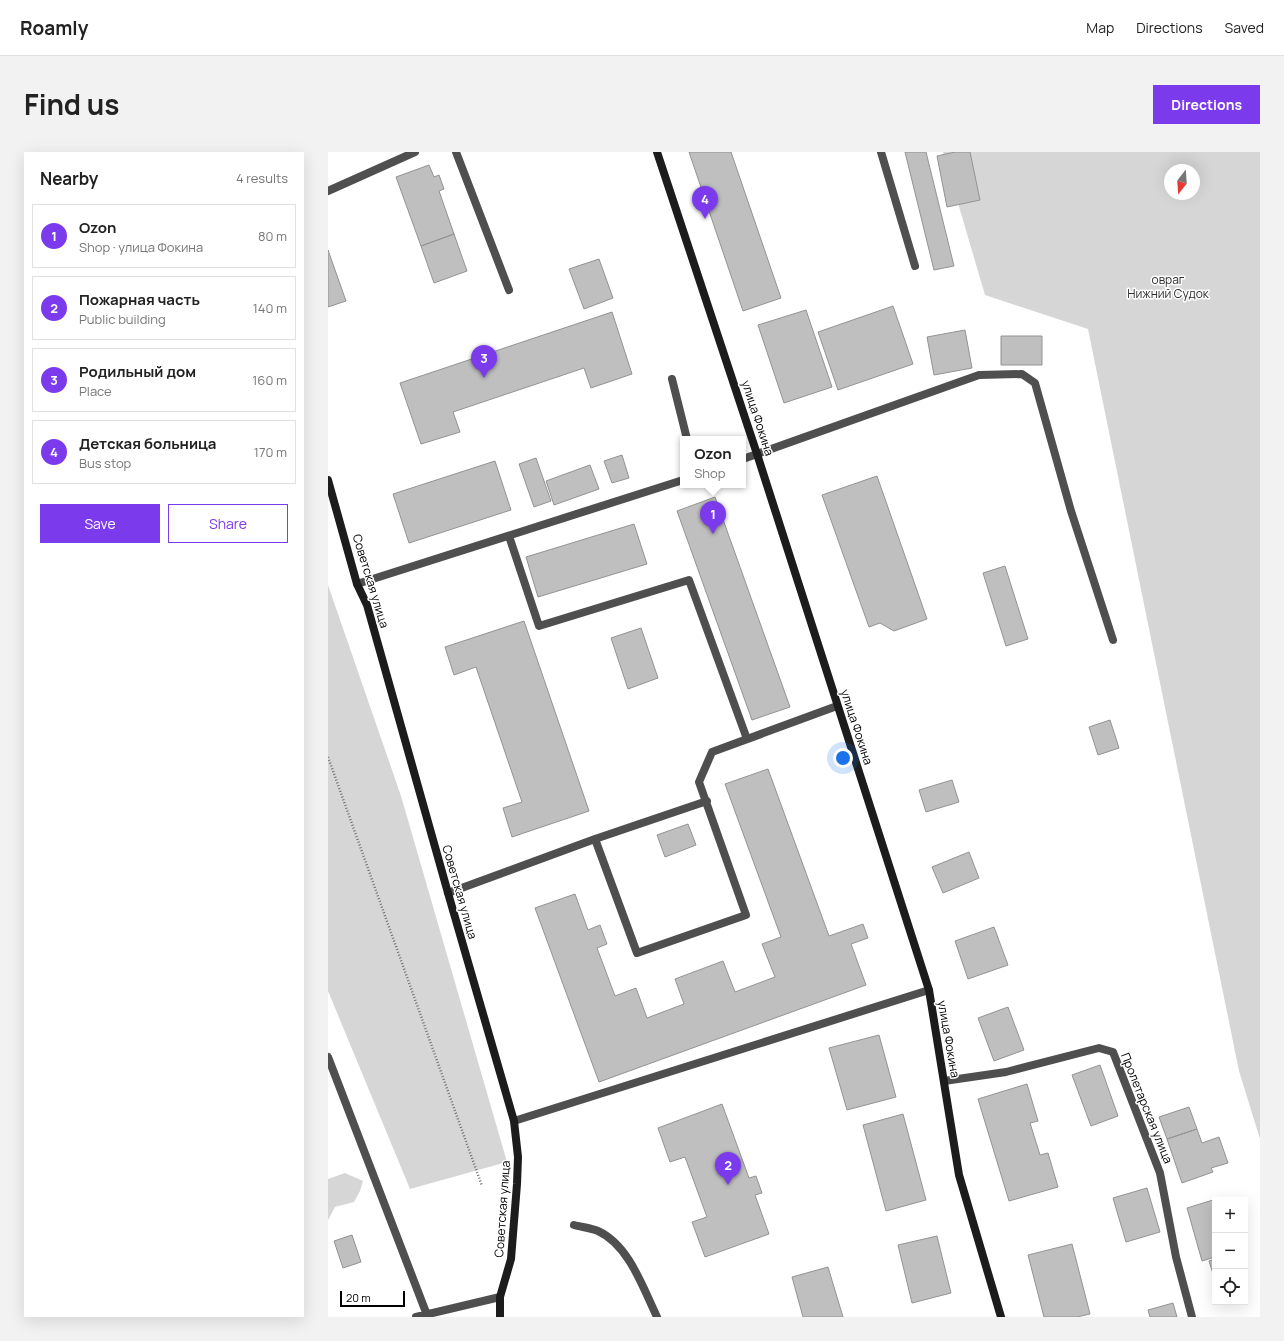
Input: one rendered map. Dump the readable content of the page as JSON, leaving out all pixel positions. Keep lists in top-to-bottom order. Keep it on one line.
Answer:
{"streets":{"main road":["улица Фокина","Советская улица"],"street":["Пролетарская улица"]},"crossings":[["улица Фокина","Пролетарская улица"]],"parks":["овраг Нижний Судок"],"scale_bar":"20 m","north":"bottom","page":{"header":"Roamly","nav":["Map","Directions","Saved"],"title":"Find us","buttons":["Directions",["Save","Share"]],"heading":["Nearby","4 results"],"pins":["4","3","1","2"],"list":[{"mark":"1","name":"Ozon","note":"Shop · улица Фокина","value":"80 m"},{"mark":"2","name":"Пожарная часть","note":"Public building","value":"140 m"},{"mark":"3","name":"Родильный дом","note":"Place","value":"160 m"},{"mark":"4","name":"Детская больница","note":"Bus stop","value":"170 m"}],"popup":["Ozon","Shop"],"map_buttons":["+","−"],"scale":"20 m"}}
